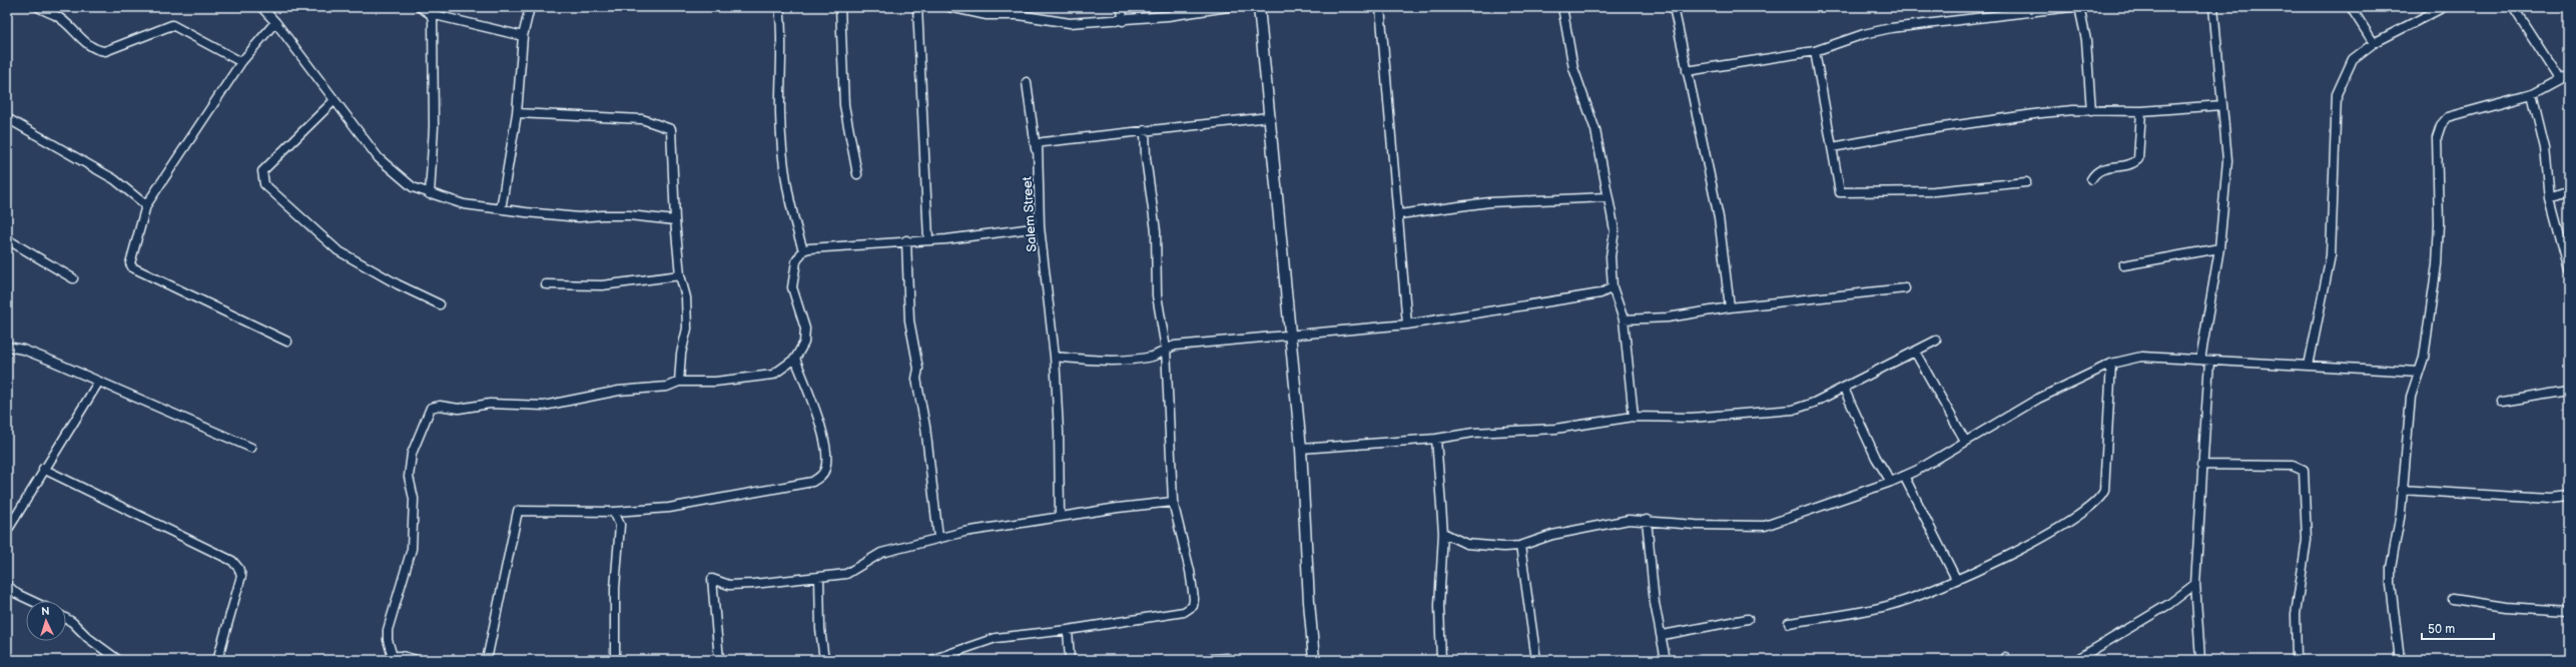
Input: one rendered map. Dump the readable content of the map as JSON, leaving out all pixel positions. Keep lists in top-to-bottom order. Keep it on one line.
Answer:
{"streets":{"street":["Salem Street"]},"scale_bar":"50 m","north":"top"}
